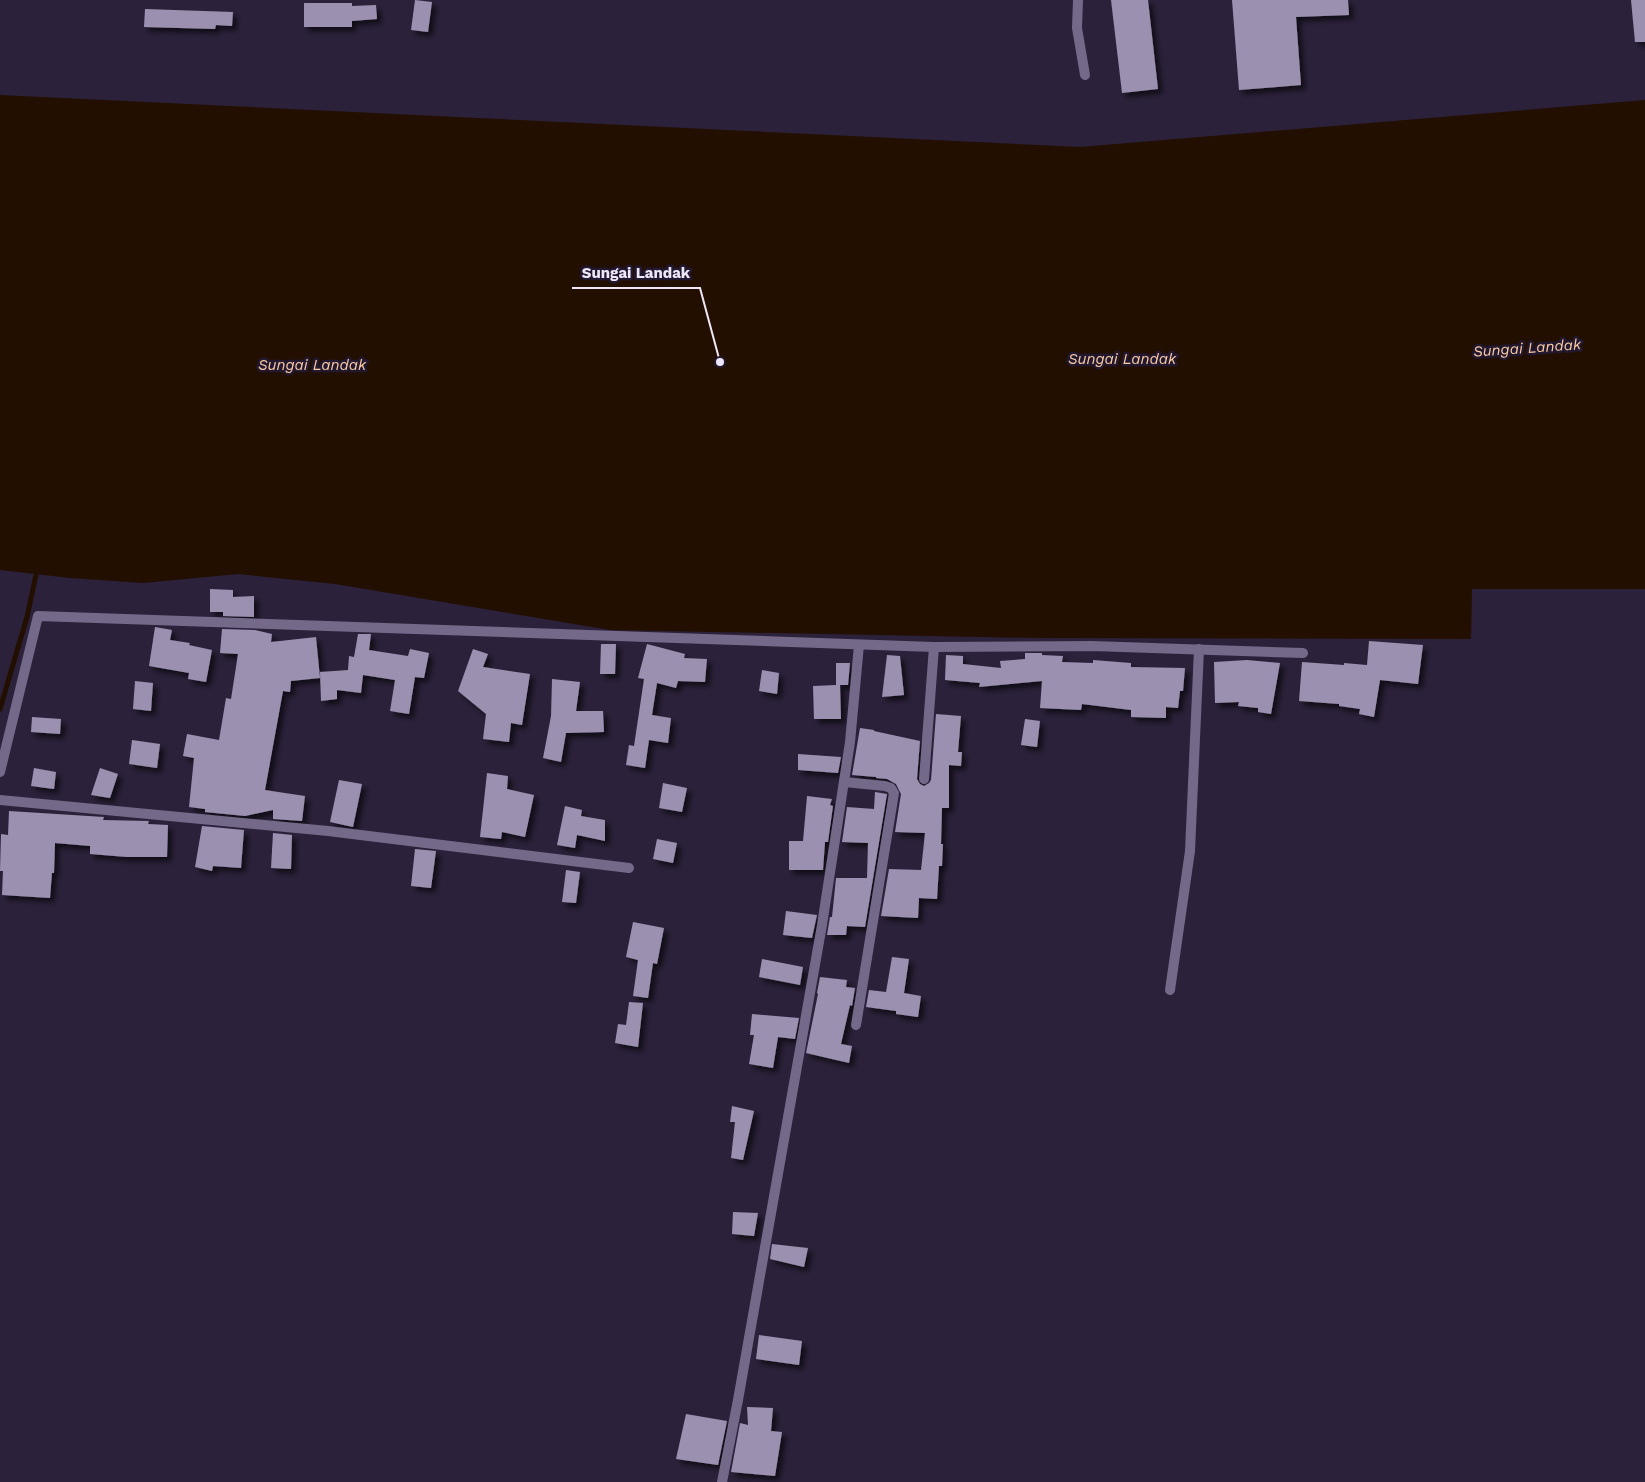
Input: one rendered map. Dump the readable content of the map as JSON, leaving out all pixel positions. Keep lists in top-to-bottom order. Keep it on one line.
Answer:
{"water":["Sungai Landak"],"places":["Sungai Landak"]}
